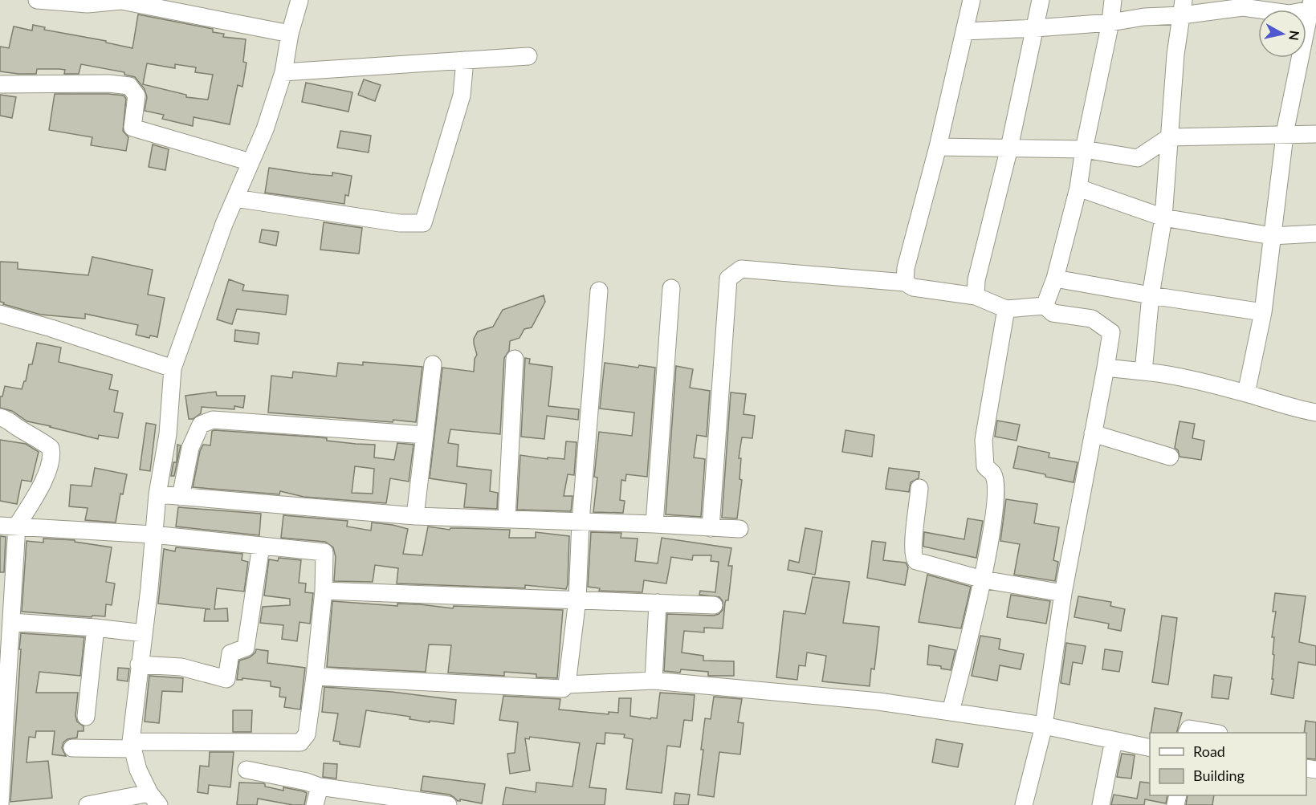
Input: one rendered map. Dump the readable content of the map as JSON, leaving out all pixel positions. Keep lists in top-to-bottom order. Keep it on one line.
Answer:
{"legend":["Road","Building"],"north":"right"}
